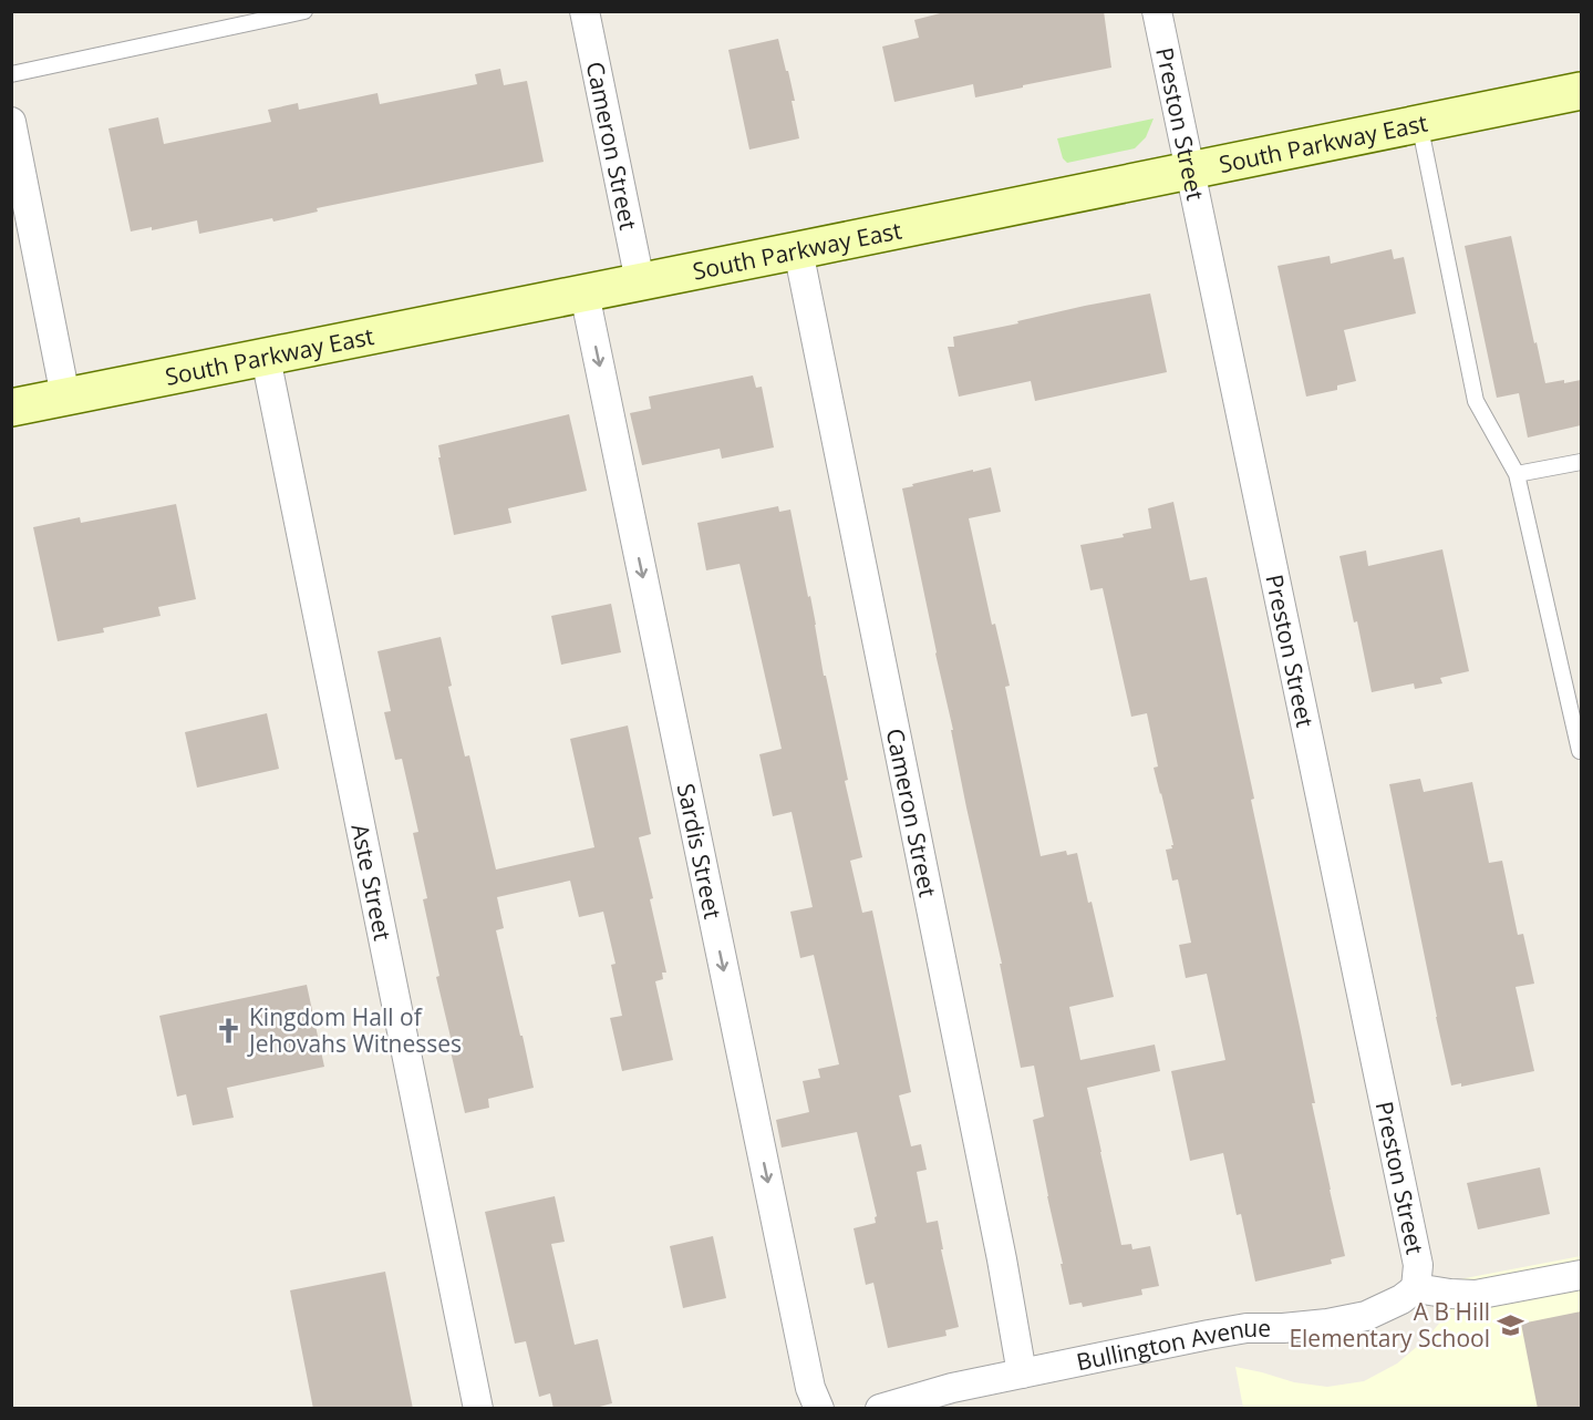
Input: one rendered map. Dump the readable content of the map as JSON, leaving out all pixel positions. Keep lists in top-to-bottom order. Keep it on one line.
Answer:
{"streets":{"main road":["South Parkway East"],"street":["Preston Street","Cameron Street","Sardis Street","Aste Street","Bullington Avenue"]},"crossings":[["Preston Street","South Parkway East"],["Preston Street","Bullington Avenue"],["South Parkway East","Cameron Street"],["South Parkway East","Sardis Street"],["South Parkway East","Aste Street"],["Cameron Street","Bullington Avenue"]],"one_way":["Sardis Street"],"places":{"church":["Kingdom Hall of Jehovahs Witnesses"],"school or university":["A B Hill Elementary School"]}}
